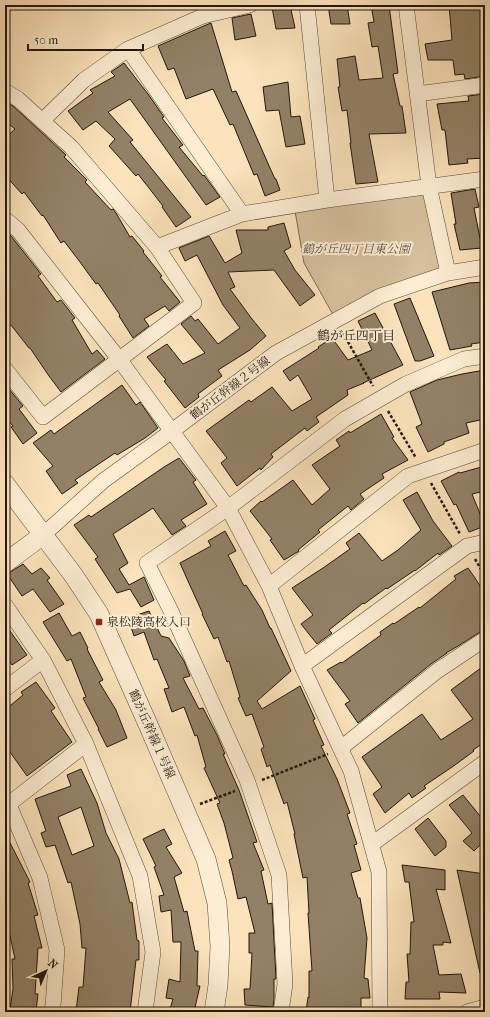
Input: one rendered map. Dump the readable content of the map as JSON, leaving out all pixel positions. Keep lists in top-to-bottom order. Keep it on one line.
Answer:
{"streets":{"street":["鶴が丘幹線２号線","鶴が丘幹線１号線"]},"crossings":[["鶴が丘幹線２号線","鶴が丘幹線１号線"]],"districts":["鶴が丘四丁目"],"parks":["鶴が丘四丁目東公園"],"places":{"transit":["泉松陵高校入口"]},"scale_bar":"50 m","north":"top right"}
